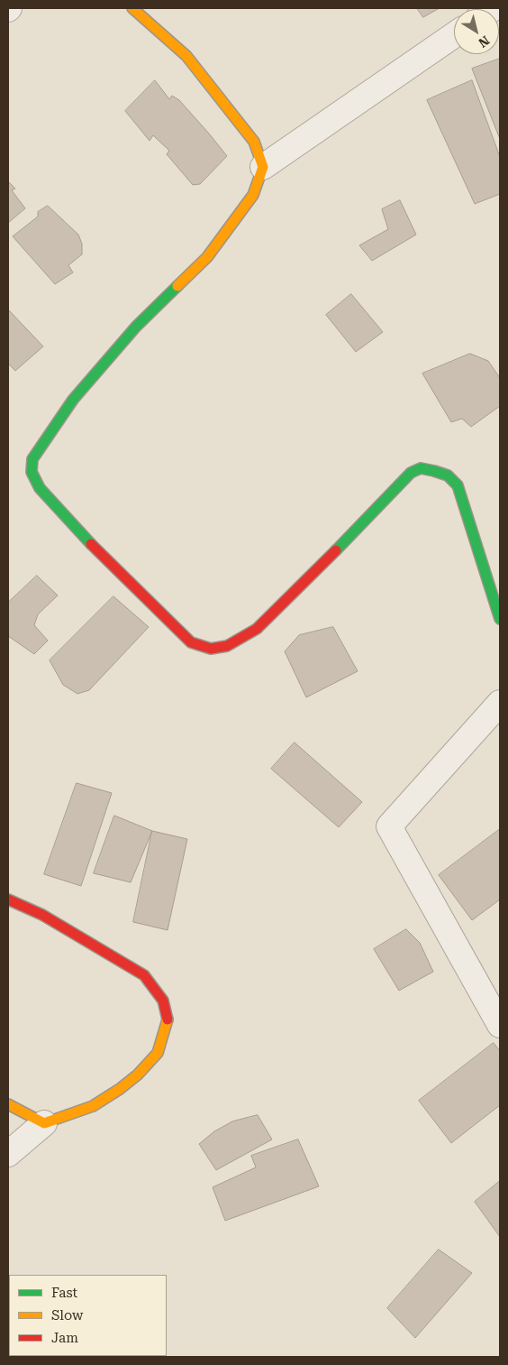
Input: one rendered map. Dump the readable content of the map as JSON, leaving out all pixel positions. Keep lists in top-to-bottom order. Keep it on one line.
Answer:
{"legend":["Fast","Slow","Jam"],"north":"bottom right"}
